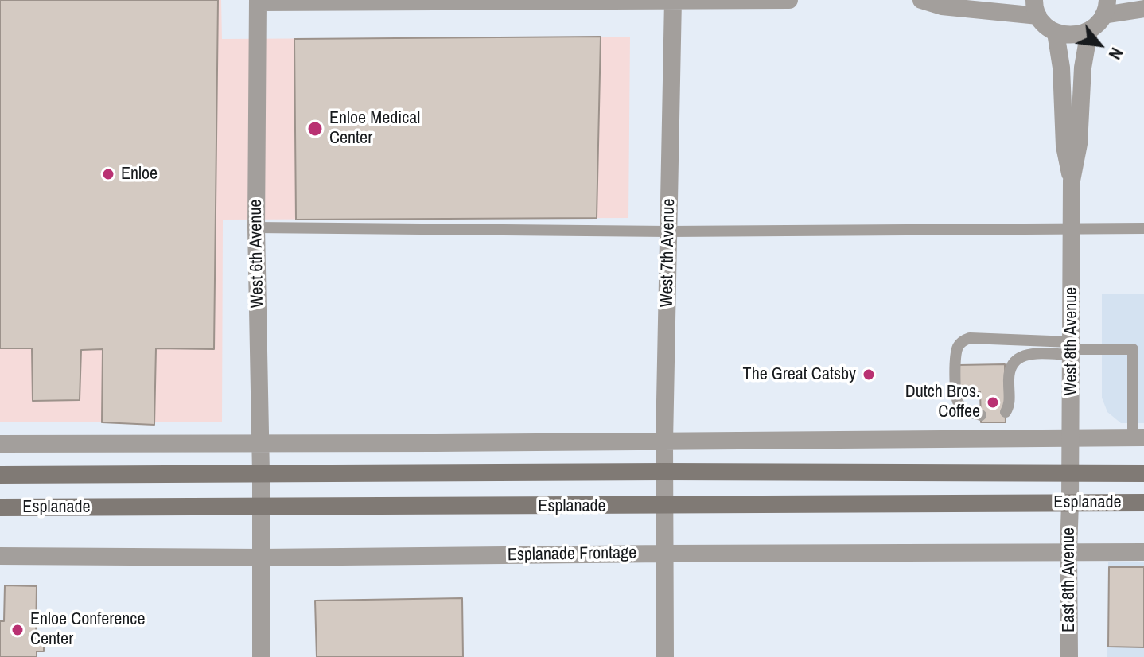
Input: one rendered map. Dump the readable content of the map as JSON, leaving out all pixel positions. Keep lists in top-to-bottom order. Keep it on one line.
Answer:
{"streets":{"main road":["Esplanade"],"street":["West 7th Avenue","West 6th Avenue","West 8th Avenue","Esplanade Frontage","East 8th Avenue"]},"crossings":[["West 7th Avenue","Esplanade"],["West 7th Avenue","Esplanade Frontage"],["West 6th Avenue","Esplanade"],["West 6th Avenue","Esplanade Frontage"],["West 8th Avenue","Esplanade"],["West 8th Avenue","East 8th Avenue"],["Esplanade","East 8th Avenue"],["Esplanade Frontage","East 8th Avenue"]],"places":["Enloe Medical Center","Enloe","The Great Catsby","Dutch Bros. Coffee","Enloe Conference Center"],"north":"bottom right"}
